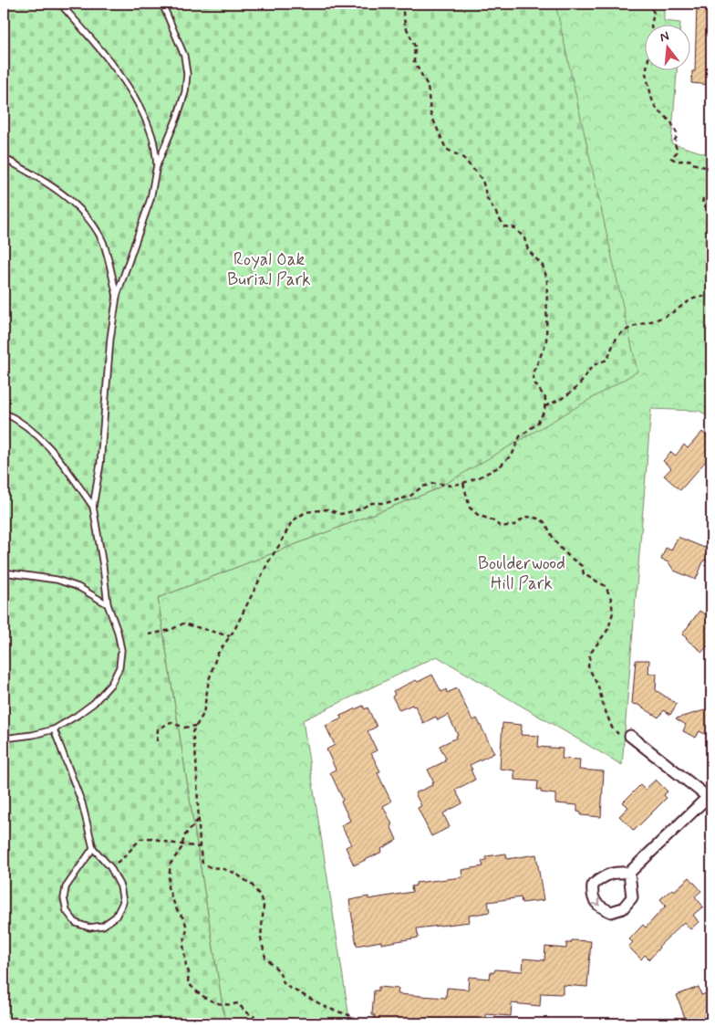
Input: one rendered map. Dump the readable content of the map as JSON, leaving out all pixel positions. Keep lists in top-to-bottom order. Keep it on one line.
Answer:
{"parks":["Royal Oak Burial Park","Boulderwood Hill Park"],"north":"top"}
